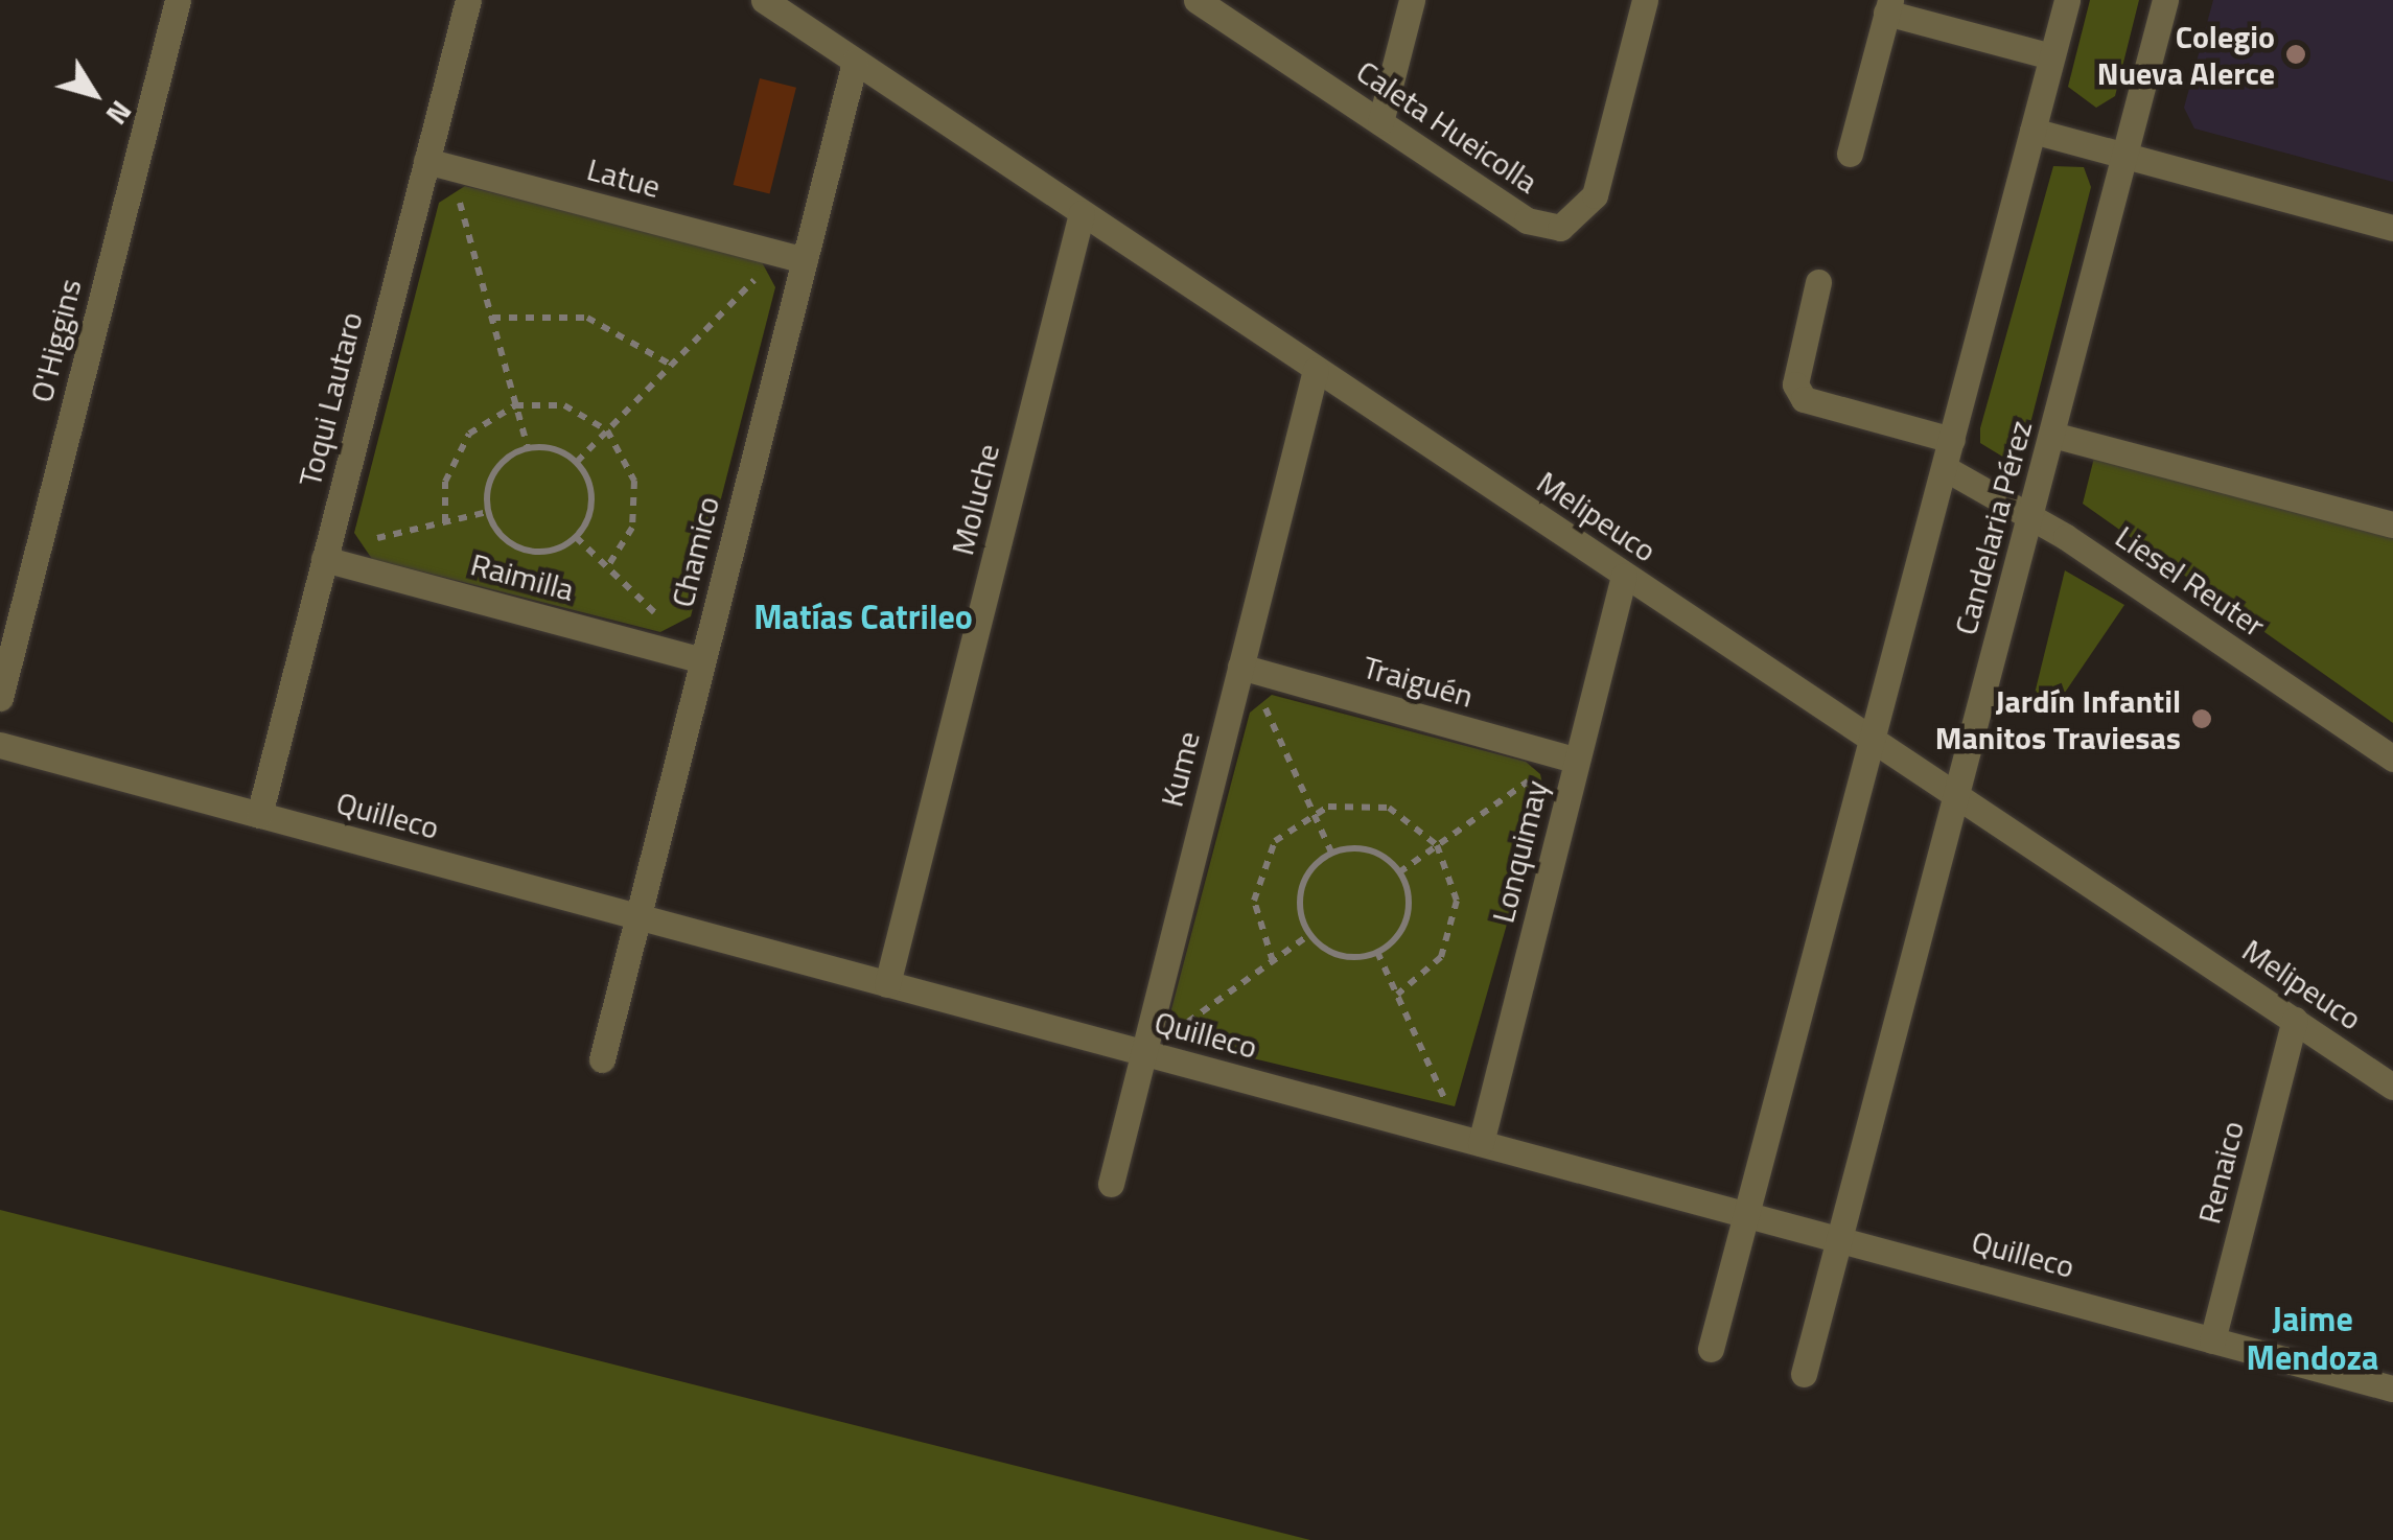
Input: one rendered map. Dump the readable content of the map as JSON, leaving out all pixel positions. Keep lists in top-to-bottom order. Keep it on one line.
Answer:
{"streets":{"street":["Caleta Hueicolla","Latue","O'Higgins","Toqui Lautaro","Moluche","Melipeuco","Candelaria Pérez","Chamico","Raimilla","Liesel Reuter","Traiguén","Kume","Quilleco","Lonquimay","Renaico"]},"crossings":[["Latue","Toqui Lautaro"],["Latue","Chamico"],["Toqui Lautaro","Raimilla"],["Toqui Lautaro","Quilleco"],["Moluche","Melipeuco"],["Moluche","Quilleco"],["Melipeuco","Candelaria Pérez"],["Melipeuco","Chamico"],["Melipeuco","Kume"],["Melipeuco","Lonquimay"],["Melipeuco","Renaico"],["Candelaria Pérez","Liesel Reuter"],["Candelaria Pérez","Quilleco"],["Chamico","Raimilla"],["Chamico","Quilleco"],["Traiguén","Kume"],["Traiguén","Lonquimay"],["Kume","Quilleco"],["Quilleco","Lonquimay"],["Quilleco","Renaico"]],"districts":["Matías Catrileo","Jaime Mendoza"],"places":["Colegio Nueva Alerce","Jardín Infantil Manitos Traviesas"],"north":"bottom right"}
